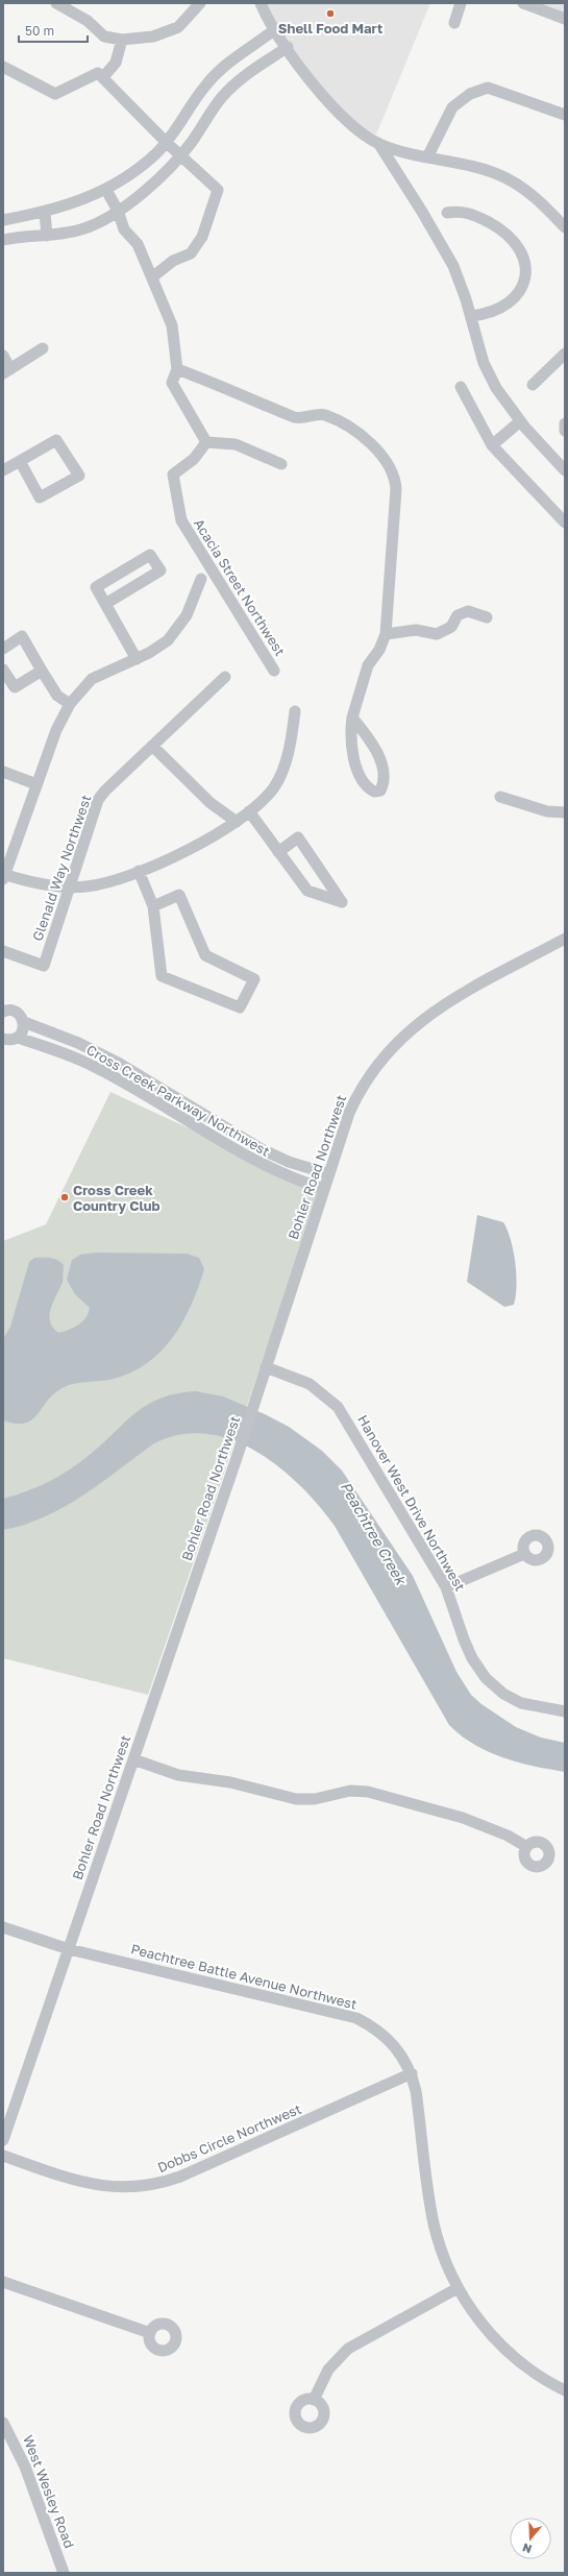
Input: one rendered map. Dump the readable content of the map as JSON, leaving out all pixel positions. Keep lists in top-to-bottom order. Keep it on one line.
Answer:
{"streets":{"street":["Acacia Street Northwest","Glenald Way Northwest","Cross Creek Parkway Northwest","Bohler Road Northwest","Hanover West Drive Northwest","Peachtree Battle Avenue Northwest","Dobbs Circle Northwest","West Wesley Road"]},"crossings":[["Cross Creek Parkway Northwest","Bohler Road Northwest"],["Bohler Road Northwest","Hanover West Drive Northwest"],["Bohler Road Northwest","Peachtree Battle Avenue Northwest"],["Peachtree Battle Avenue Northwest","Dobbs Circle Northwest"]],"water":["Peachtree Creek"],"places":["Shell Food Mart","Cross Creek Country Club"],"scale_bar":"50 m","north":"bottom"}
